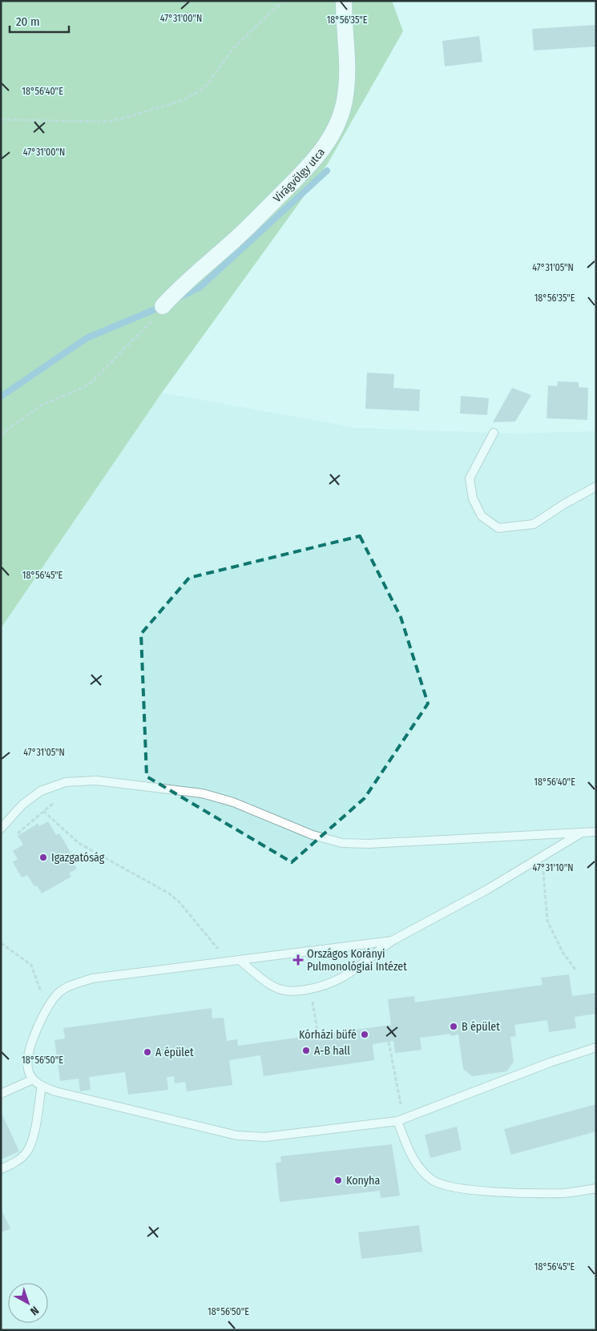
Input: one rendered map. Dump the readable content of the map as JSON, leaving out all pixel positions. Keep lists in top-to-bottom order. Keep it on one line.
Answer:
{"streets":{"street":["Virágvölgy utca"]},"places":{"other":["Igazgatóság","B épület","Kórházi büfé","A-B hall","A épület","Konyha"],"health":["Országos Korányi Pulmonológiai Intézet"]},"scale_bar":"20 m","north":"bottom right","coordinates":["47°31'00\"N","18°56'35\"E","18°56'40\"E","47°31'05\"N","18°56'45\"E","47°31'10\"N","18°56'50\"E"]}
